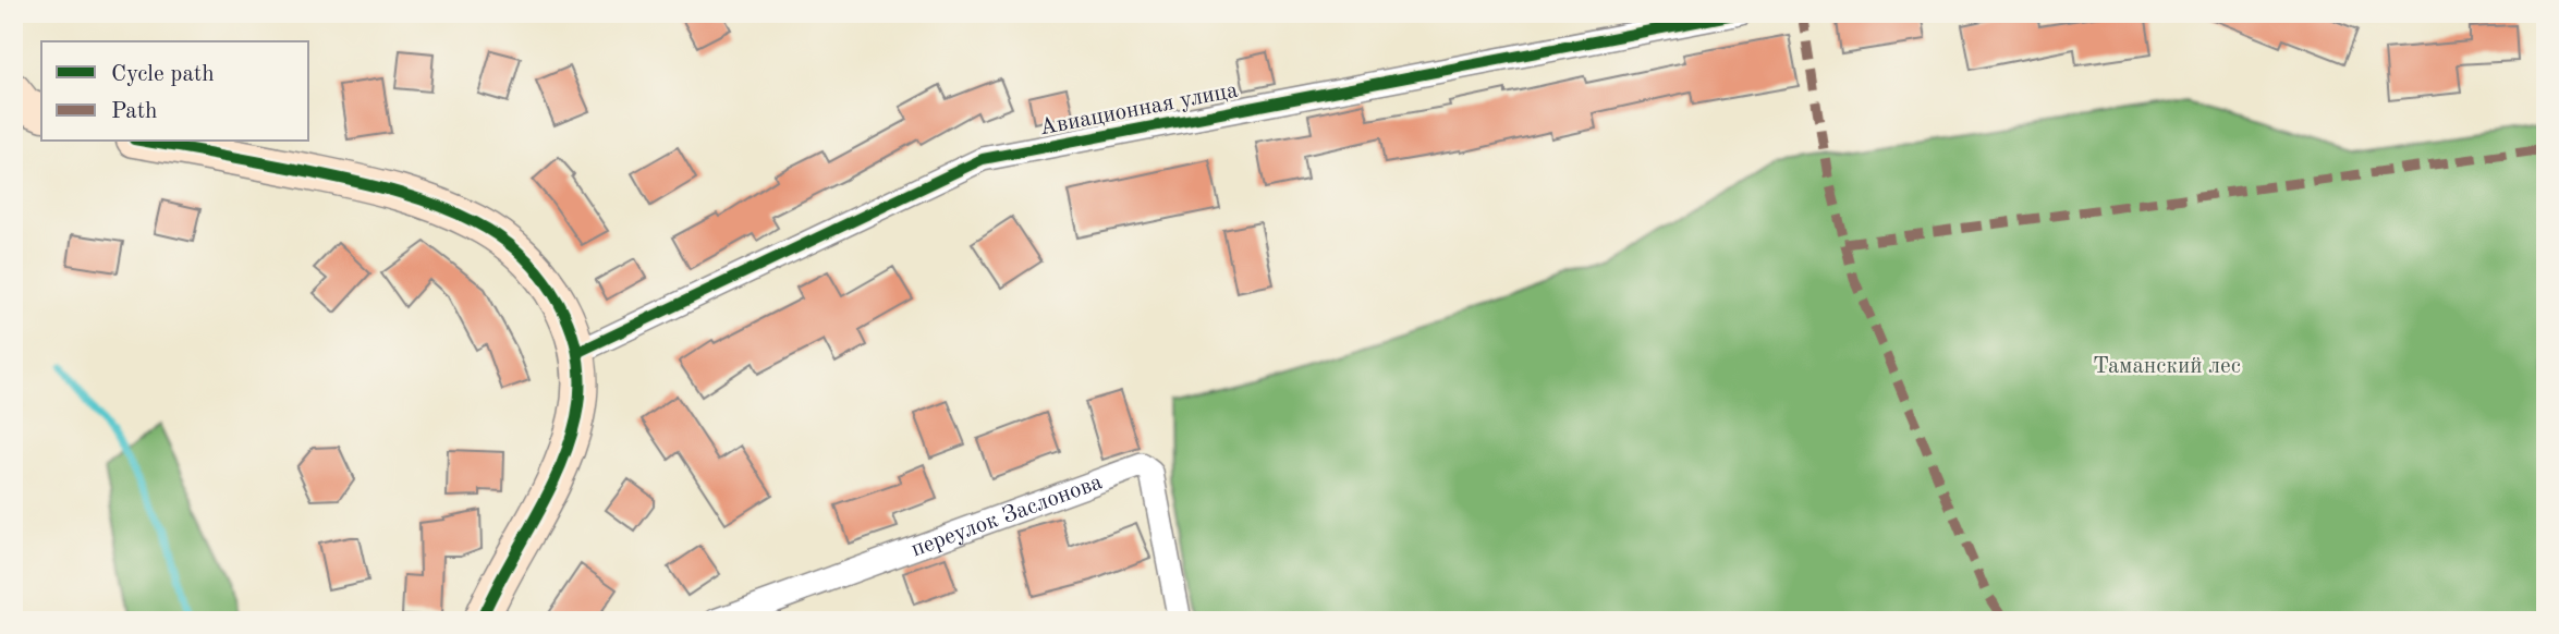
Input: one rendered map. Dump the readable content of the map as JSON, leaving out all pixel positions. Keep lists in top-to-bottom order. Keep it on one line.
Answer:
{"streets":{"street":["Авиационная улица","переулок Заслонова"]},"parks":["Таманский лес"],"legend":["Cycle path","Path"]}
